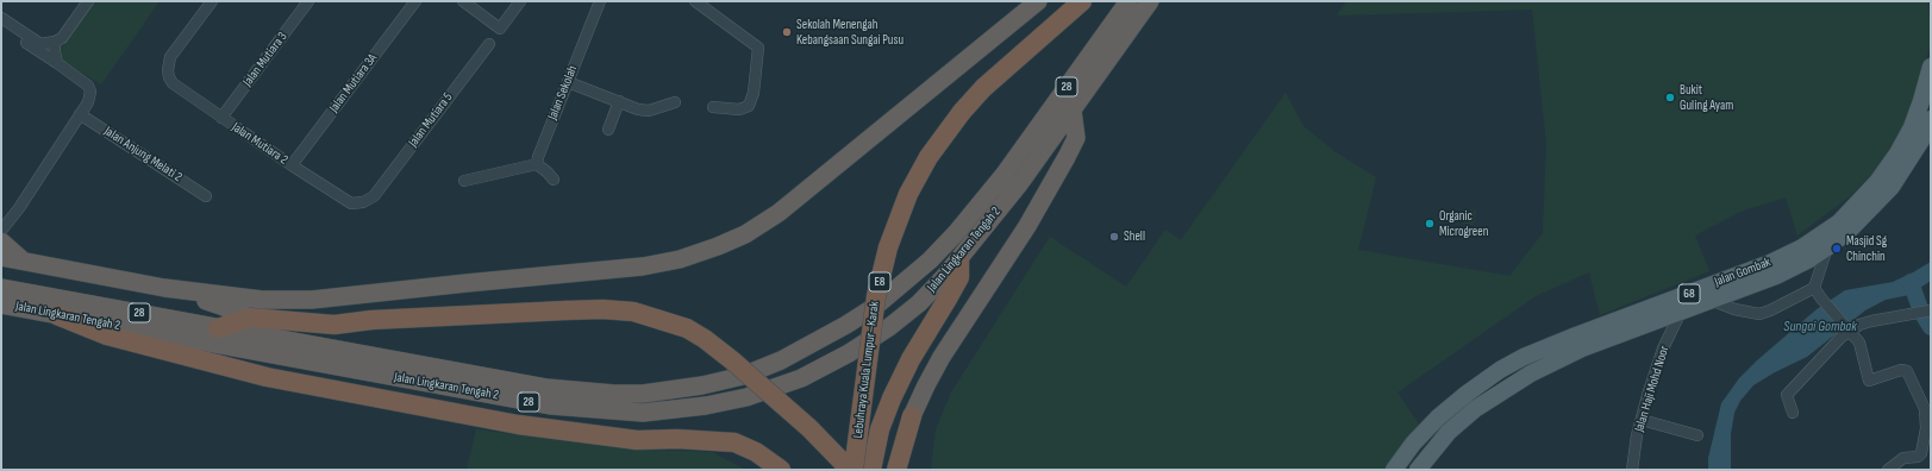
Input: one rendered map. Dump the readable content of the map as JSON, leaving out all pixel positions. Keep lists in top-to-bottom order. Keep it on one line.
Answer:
{"streets":{"highway":["28","Jalan Lingkaran Tengah 2","E8","Lebuhraya Kuala Lumpur–Karak"],"main road":["Jalan Gombak","68"],"street":["Jalan Mutiara 3","Jalan Mutiara 3A","Jalan Sekolah","Jalan Mutiara 5","Jalan Mutiara 2","Jalan Anjung Melati 2","Jalan Haji Mohd Noor"]},"crossings":[["Jalan Mutiara 3","Jalan Mutiara 2"],["Jalan Mutiara 3A","Jalan Mutiara 2"],["Jalan Mutiara 5","Jalan Mutiara 2"],["Jalan Lingkaran Tengah 2","Lebuhraya Kuala Lumpur–Karak"],["Jalan Gombak","Jalan Haji Mohd Noor"]],"water":["Sungai Gombak"],"places":["Sekolah Menengah Kebangsaan Sungai Pusu","Bukit Guling Ayam","Organic Microgreen","Shell","Masjid Sg Chinchin"]}
